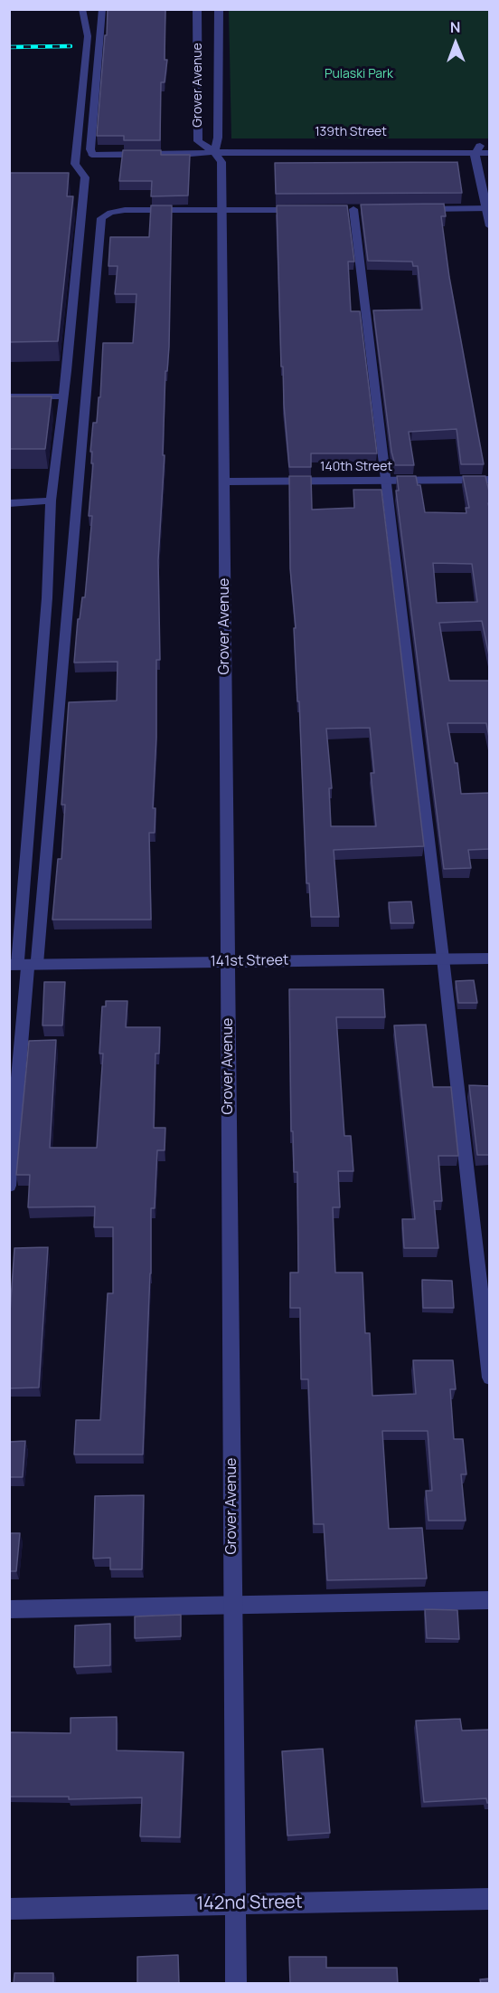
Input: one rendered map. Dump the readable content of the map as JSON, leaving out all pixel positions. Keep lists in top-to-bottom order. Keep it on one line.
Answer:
{"streets":{"street":["Grover Avenue","139th Street","140th Street","141st Street","142nd Street"]},"crossings":[["Grover Avenue","139th Street"],["Grover Avenue","140th Street"],["Grover Avenue","141st Street"],["Grover Avenue","142nd Street"]],"parks":["Pulaski Park"],"north":"top"}
